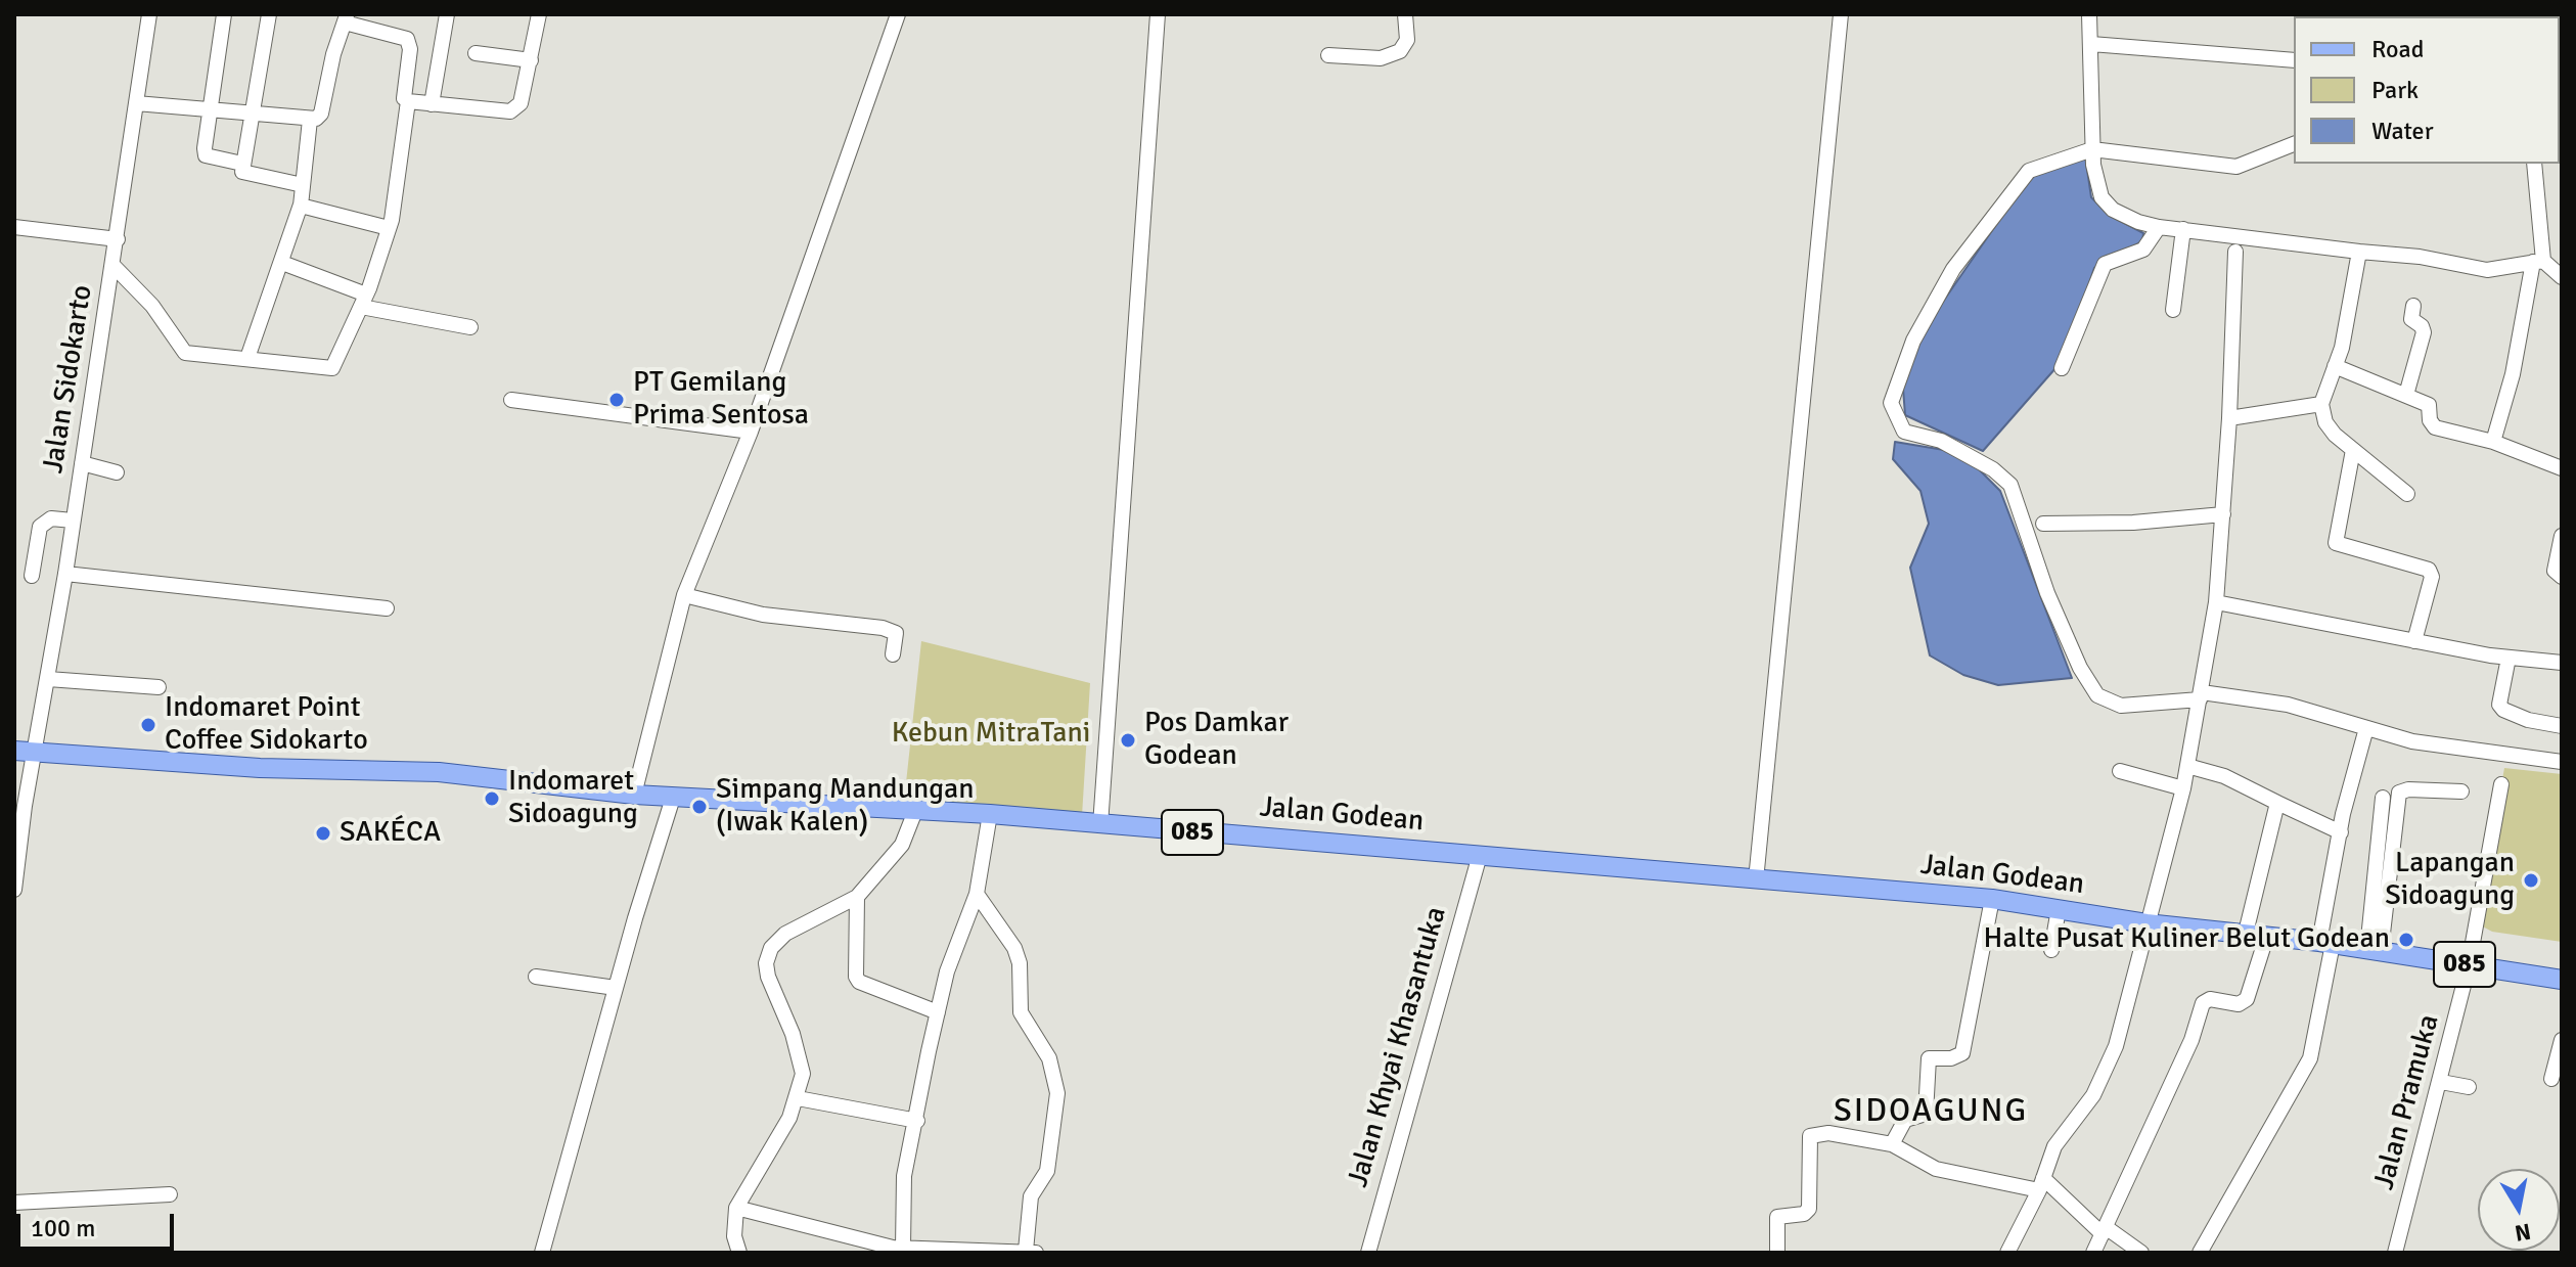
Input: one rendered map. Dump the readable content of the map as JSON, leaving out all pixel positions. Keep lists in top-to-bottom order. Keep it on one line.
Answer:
{"streets":{"main road":["Jalan Godean","085"],"street":["Jalan Sidokarto","Jalan Khyai Khasantuka","Jalan Pramuka"]},"crossings":[["Jalan Sidokarto","Jalan Godean"],["Jalan Godean","Jalan Khyai Khasantuka"],["Jalan Godean","Jalan Pramuka"]],"districts":["SIDOAGUNG"],"parks":["Kebun MitraTani"],"places":["PT Gemilang Prima Sentosa","Indomaret Point Coffee Sidokarto","Pos Damkar Godean","Indomaret Sidoagung","Simpang Mandungan (Iwak Kalen)","SAKÉCA","Lapangan Sidoagung","Halte Pusat Kuliner Belut Godean"],"legend":["Road","Park","Water"],"scale_bar":"100 m","north":"bottom"}
